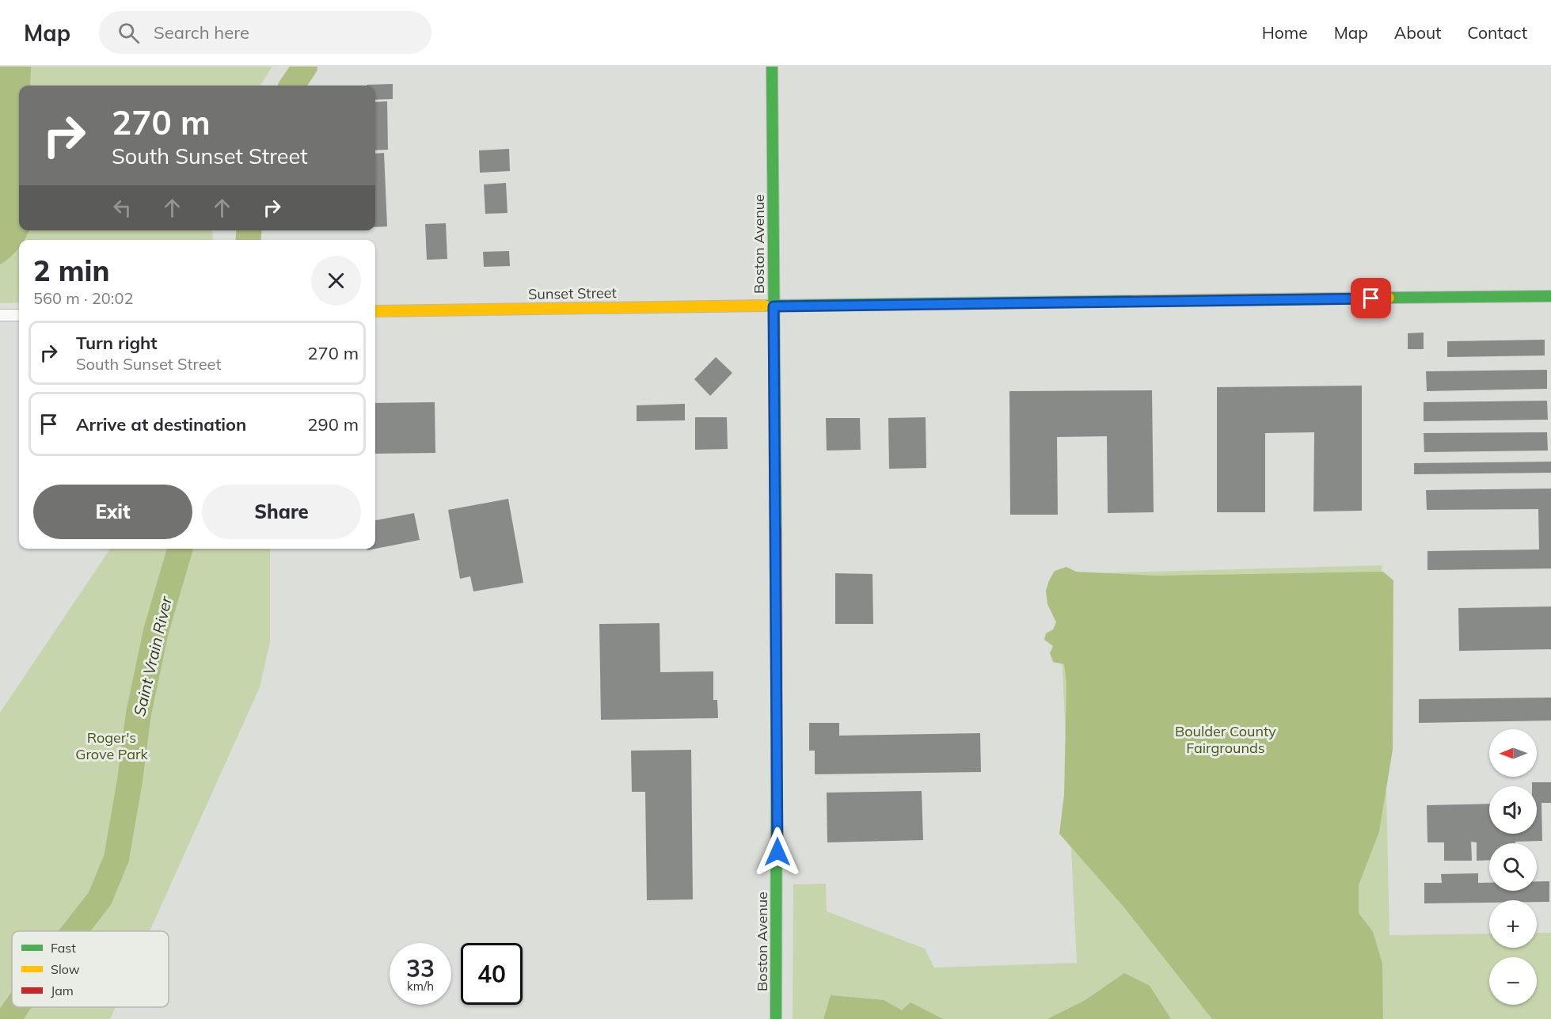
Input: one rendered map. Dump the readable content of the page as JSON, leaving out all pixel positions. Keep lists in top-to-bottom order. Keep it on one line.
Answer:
{"streets":{"street":["Boston Avenue","Sunset Street"]},"crossings":[["Boston Avenue","Sunset Street"]],"water":["Saint Vrain River"],"parks":["Boulder County Fairgrounds","Roger's Grove Park"],"legend":["Fast","Slow","Jam"],"north":"left","page":{"header":"Map","search":"Search here","nav":["Home","Map","About","Contact"],"turn":["270 m","South Sunset Street"],"heading":["2 min","560 m · 20:02"],"list":[{"name":"Turn right","note":"South Sunset Street","value":"270 m"},{"name":"Arrive at destination","value":"290 m"}],"buttons":["Exit","Share"],"map_buttons":["+","−"],"speed":"33 km/h","limit":"40"}}
